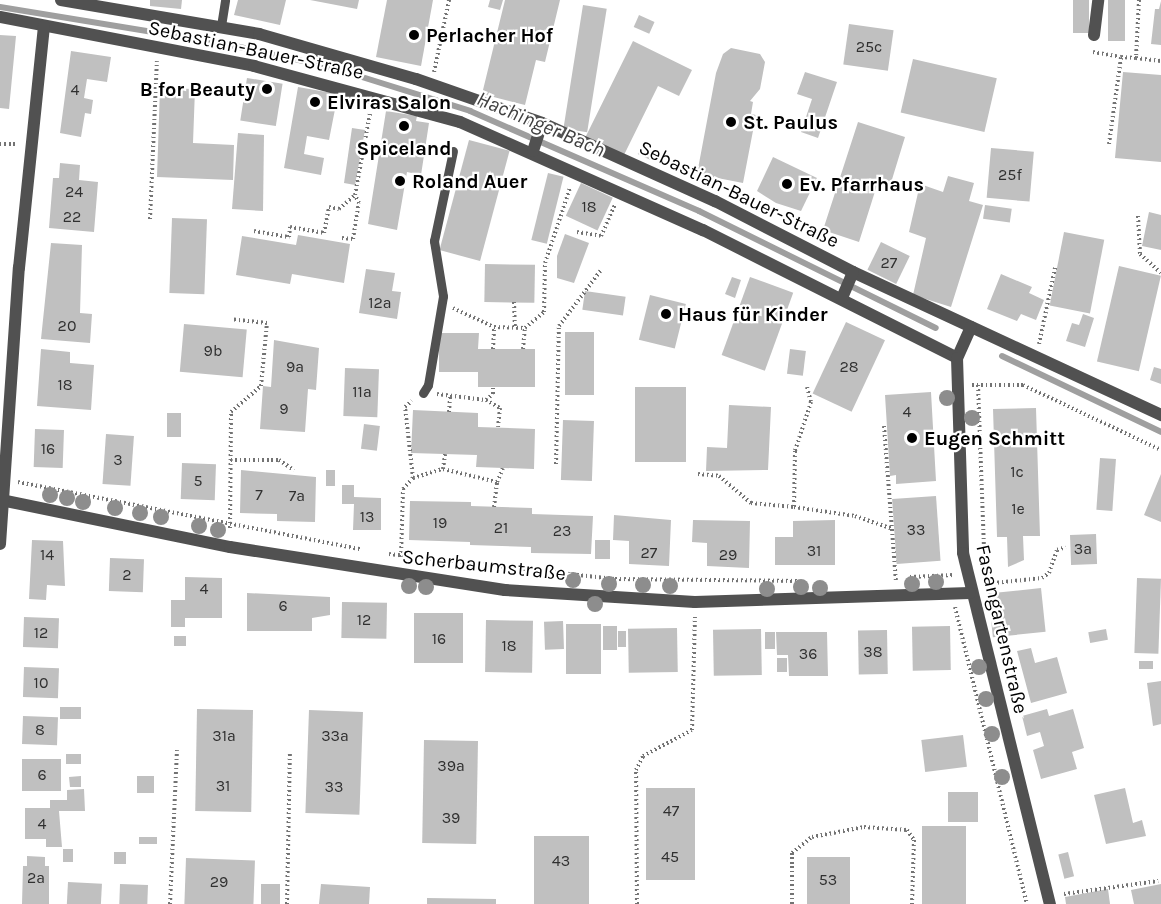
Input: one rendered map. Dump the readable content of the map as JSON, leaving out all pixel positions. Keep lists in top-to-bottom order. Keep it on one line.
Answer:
{"streets":{"street":["Sebastian-Bauer-Straße","Scherbaumstraße","Fasangartenstraße"]},"crossings":[["Sebastian-Bauer-Straße","Fasangartenstraße"],["Scherbaumstraße","Fasangartenstraße"]],"water":["Hachinger Bach"],"places":["Perlacher Hof","B for Beauty","Elviras Salon","St. Paulus","Spiceland","Roland Auer","Ev. Pfarrhaus","Haus für Kinder","Eugen Schmitt"],"house_numbers":["25c","4","25f","24","18","22","27","12a","20","9b","9a","28","18","11a","9","4","16","3","1c","5","7","7a","1e","13","19","21","33","23","3a","31","27","14","29","2","4","6","12","12","16","18","38","36","10","8","31a","33a","39a","6","31","33","47","39","4","45","43","2a","53","29"]}
